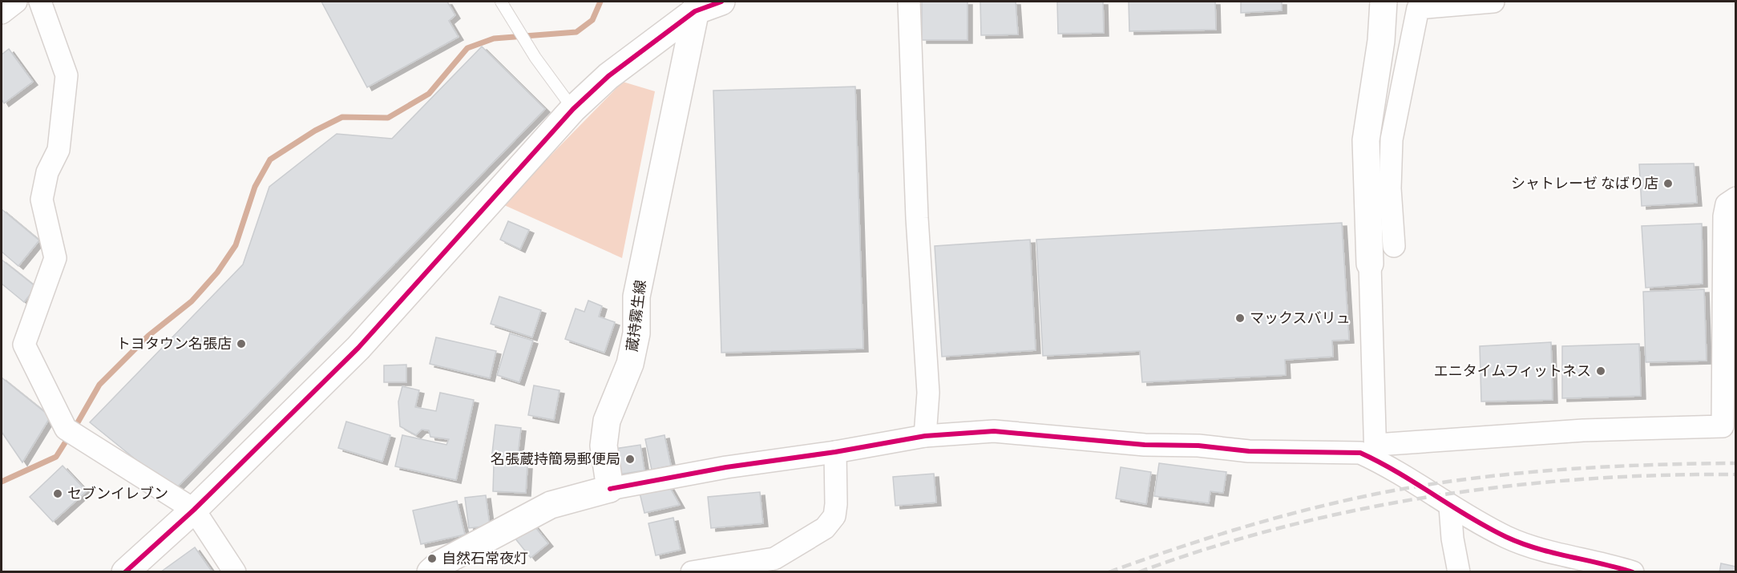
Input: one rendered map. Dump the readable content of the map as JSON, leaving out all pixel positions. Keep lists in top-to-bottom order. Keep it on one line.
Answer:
{"streets":{"street":["蔵持霧生線"]},"places":["シャトレーゼ なばり店","マックスバリュ","トヨタウン名張店","エニタイムフィットネス","名張蔵持簡易郵便局","セブンイレブン","自然石常夜灯"]}
